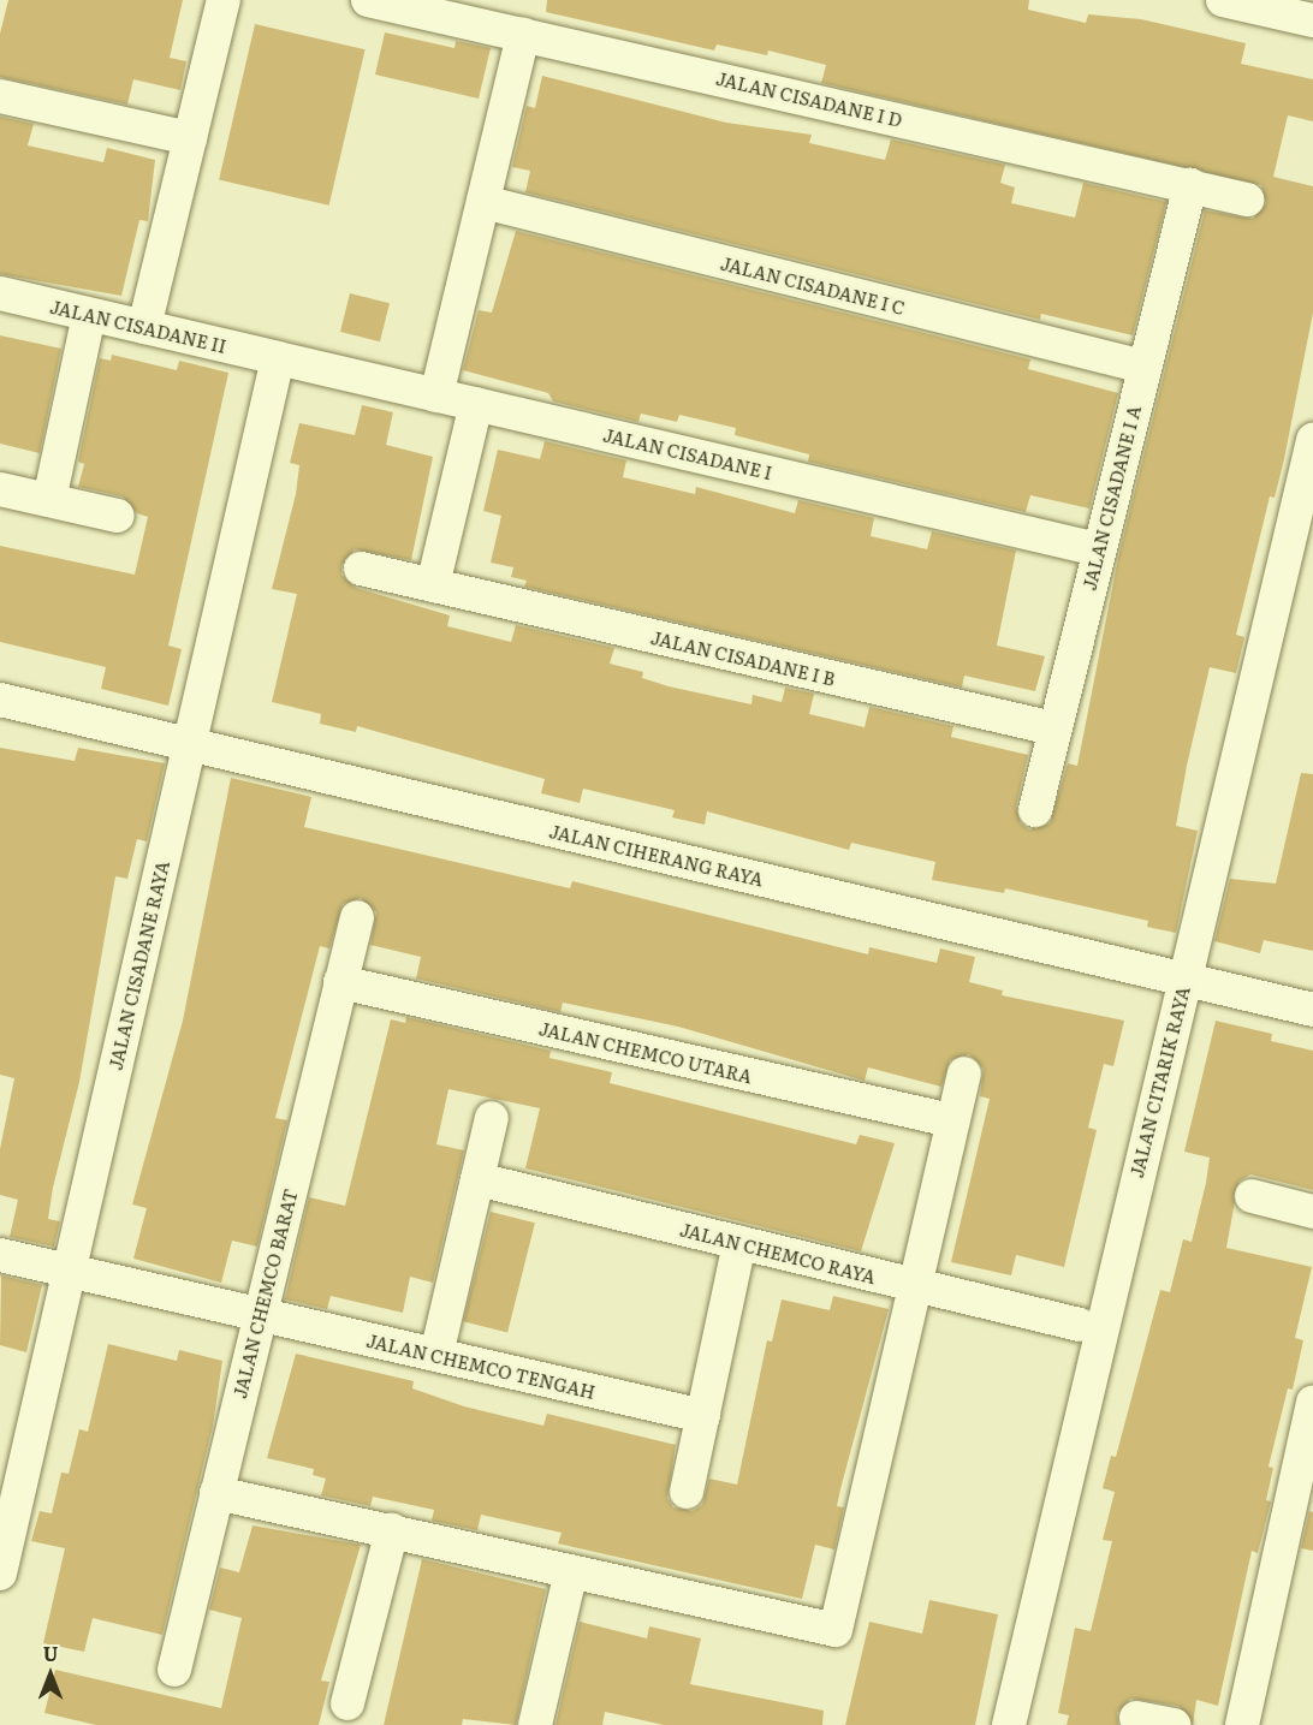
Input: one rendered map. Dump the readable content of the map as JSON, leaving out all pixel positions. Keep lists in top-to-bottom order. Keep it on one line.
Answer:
{"streets":{"street":["JALAN CISADANE I D","JALAN CISADANE I C","JALAN CISADANE II","JALAN CISADANE I","JALAN CISADANE I A","JALAN CISADANE I B","JALAN CIHERANG RAYA","JALAN CISADANE RAYA","JALAN CHEMCO UTARA","JALAN CITARIK RAYA","JALAN CHEMCO RAYA","JALAN CHEMCO BARAT","JALAN CHEMCO TENGAH"]},"crossings":[["JALAN CISADANE I D","JALAN CISADANE I A"],["JALAN CISADANE I C","JALAN CISADANE I A"],["JALAN CISADANE II","JALAN CISADANE I"],["JALAN CISADANE II","JALAN CISADANE RAYA"],["JALAN CISADANE I","JALAN CISADANE I A"],["JALAN CISADANE I","JALAN CISADANE RAYA"],["JALAN CISADANE I A","JALAN CISADANE I B"],["JALAN CIHERANG RAYA","JALAN CISADANE RAYA"],["JALAN CIHERANG RAYA","JALAN CITARIK RAYA"],["JALAN CISADANE RAYA","JALAN CHEMCO TENGAH"],["JALAN CHEMCO UTARA","JALAN CHEMCO BARAT"],["JALAN CHEMCO BARAT","JALAN CHEMCO TENGAH"]],"north":"top"}
